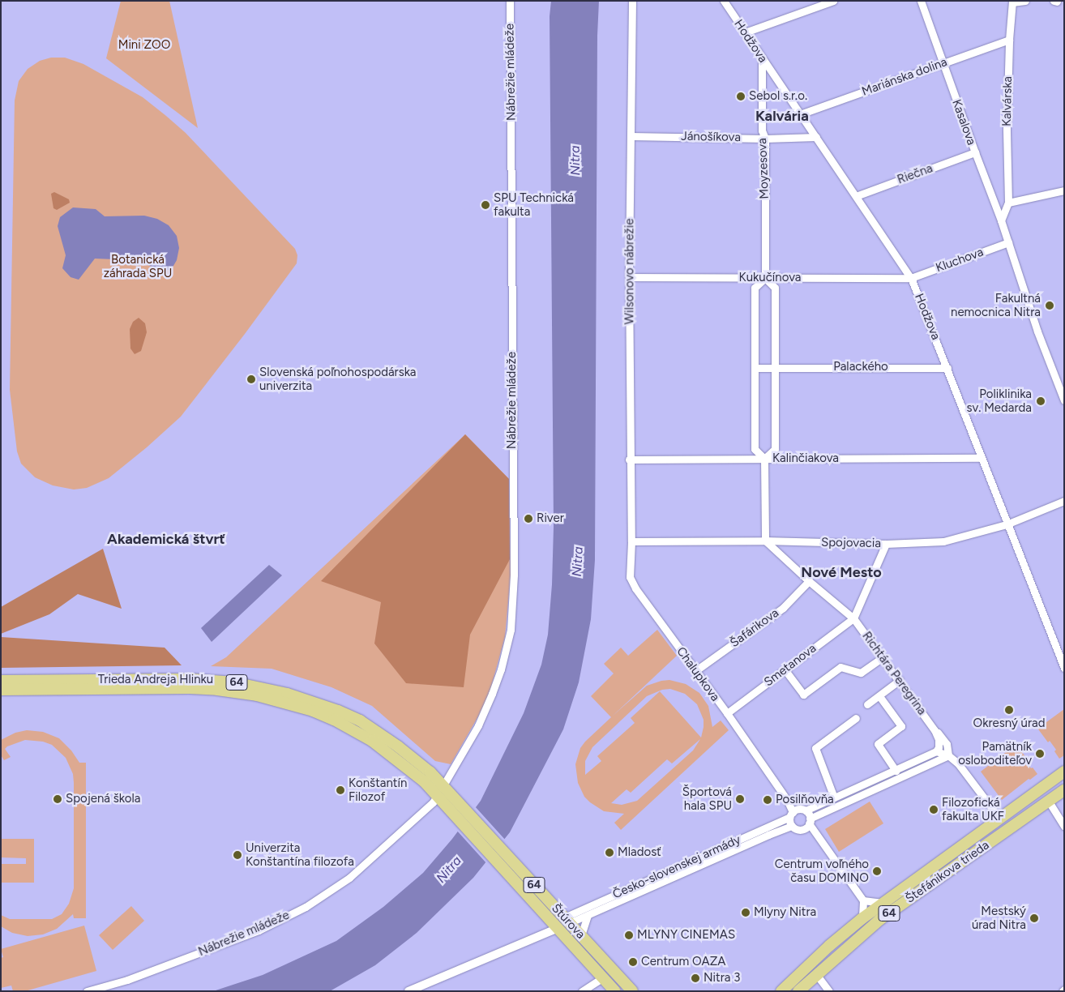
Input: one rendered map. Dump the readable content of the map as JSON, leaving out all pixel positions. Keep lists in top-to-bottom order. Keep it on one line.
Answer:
{"streets":{"main road":["Trieda Andreja Hlinku","64","Štefánikova trieda","Štúrova"],"street":["Hodžova","Nábrežie mládeže","Mariánska dolina","Kalvárska","Kasalova","Jánošíkova","Moyzesova","Riečna","Kluchova","Wilsonovo nábrežie","Kukučínova","Palackého","Kalinčiakova","Spojovacia","Šafárikova","Smetanova","Richtára Peregrina","Chalupkova","Česko-slovenskej armády"]},"crossings":[["Hodžova","Mariánska dolina"],["Hodžova","Jánošíkova"],["Hodžova","Moyzesova"],["Hodžova","Riečna"],["Hodžova","Kluchova"],["Hodžova","Kukučínova"],["Hodžova","Palackého"],["Hodžova","Kalinčiakova"],["Hodžova","Spojovacia"],["Nábrežie mládeže","Trieda Andreja Hlinku"],["Mariánska dolina","Kalvárska"],["Mariánska dolina","Kasalova"],["Kasalova","Riečna"],["Kasalova","Kluchova"],["Jánošíkova","Moyzesova"],["Jánošíkova","Wilsonovo nábrežie"],["Moyzesova","Kukučínova"],["Kluchova","Kukučínova"],["Wilsonovo nábrežie","Kukučínova"],["Wilsonovo nábrežie","Kalinčiakova"],["Wilsonovo nábrežie","Spojovacia"],["Wilsonovo nábrežie","Chalupkova"],["Spojovacia","Richtára Peregrina"],["Spojovacia","Chalupkova"],["Šafárikova","Richtára Peregrina"],["Šafárikova","Chalupkova"],["Smetanova","Richtára Peregrina"],["Smetanova","Chalupkova"],["Richtára Peregrina","Česko-slovenskej armády"],["Chalupkova","Česko-slovenskej armády"],["Trieda Andreja Hlinku","Štúrova"],["Česko-slovenskej armády","Štúrova"]],"districts":["Kalvária","Akademická štvrť","Nové Mesto"],"water":["Nitra"],"parks":["Mini ZOO","Botanická záhrada SPU"],"places":["Sebol s.r.o.","SPU Technická fakulta","Fakultná nemocnica Nitra","Slovenská poľnohospodárska univerzita","Poliklinika sv. Medarda","River","Okresný úrad","Pamätník osloboditeľov","Konštantín Filozof","Spojená škola","Športová hala SPU","Posilňovňa","Filozofická fakulta UKF","Mladosť","Univerzita Konštantína filozofa","Centrum voľného času DOMINO","Mlyny Nitra","Mestský úrad Nitra","MLYNY CINEMAS","Centrum OAZA","Nitra 3"]}
